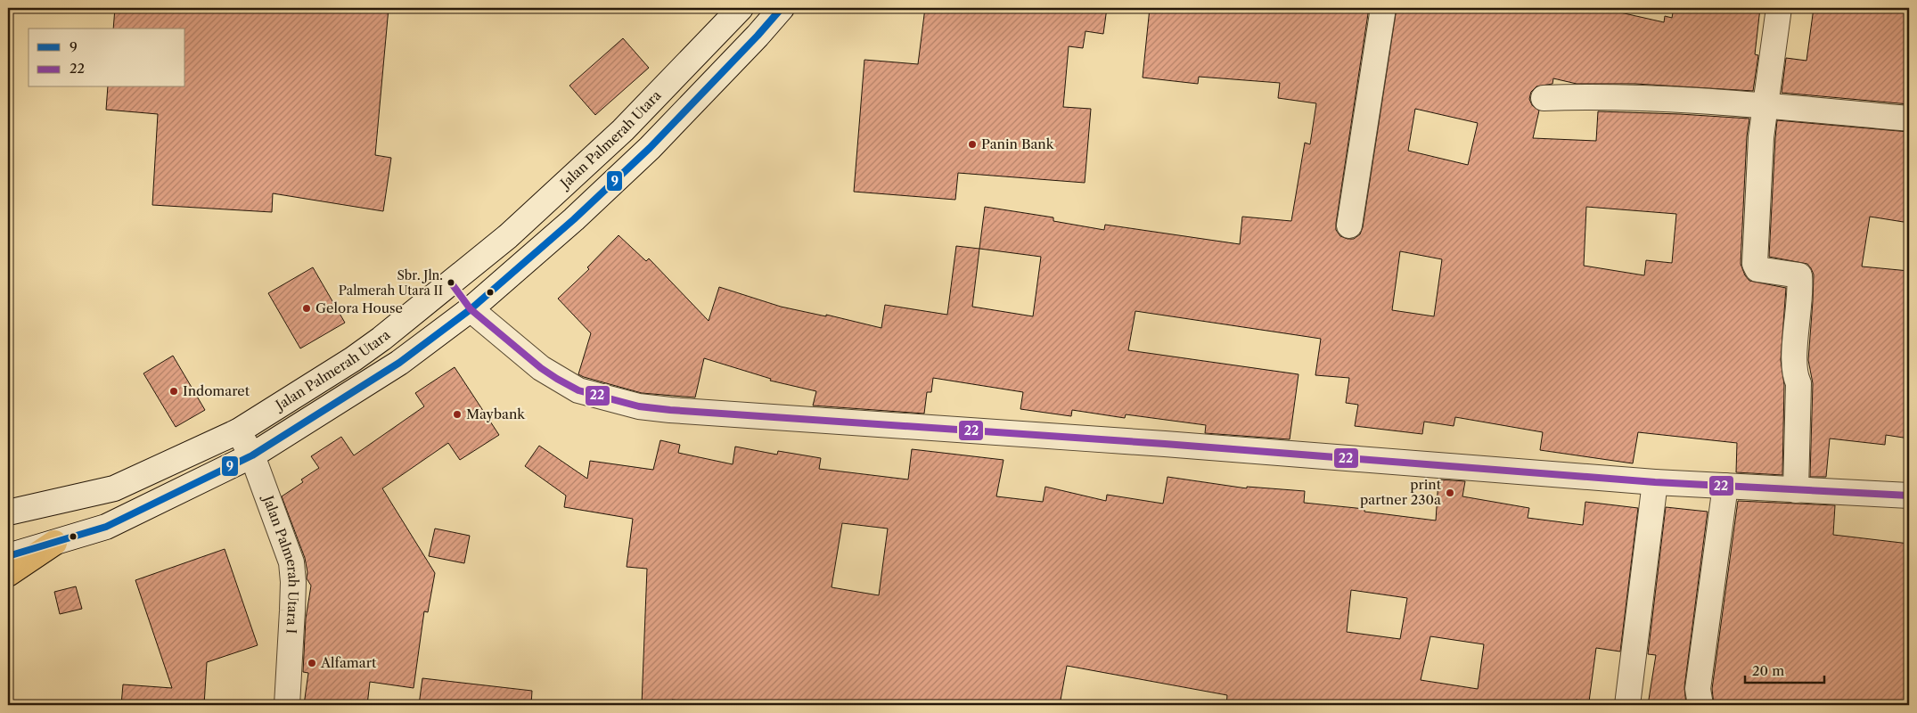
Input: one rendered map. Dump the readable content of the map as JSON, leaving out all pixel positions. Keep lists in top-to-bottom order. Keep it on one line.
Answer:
{"streets":{"street":["Jalan Palmerah Utara","Jalan Palmerah Utara I"]},"crossings":[["Jalan Palmerah Utara","Jalan Palmerah Utara I"]],"places":["Panin Bank","Sbr. Jln. Palmerah Utara II","Gelora House","Indomaret","Maybank","print partner 230a","Alfamart"],"lines":["transit line 9","transit line 22"],"legend":["9","22"],"scale_bar":"20 m"}
